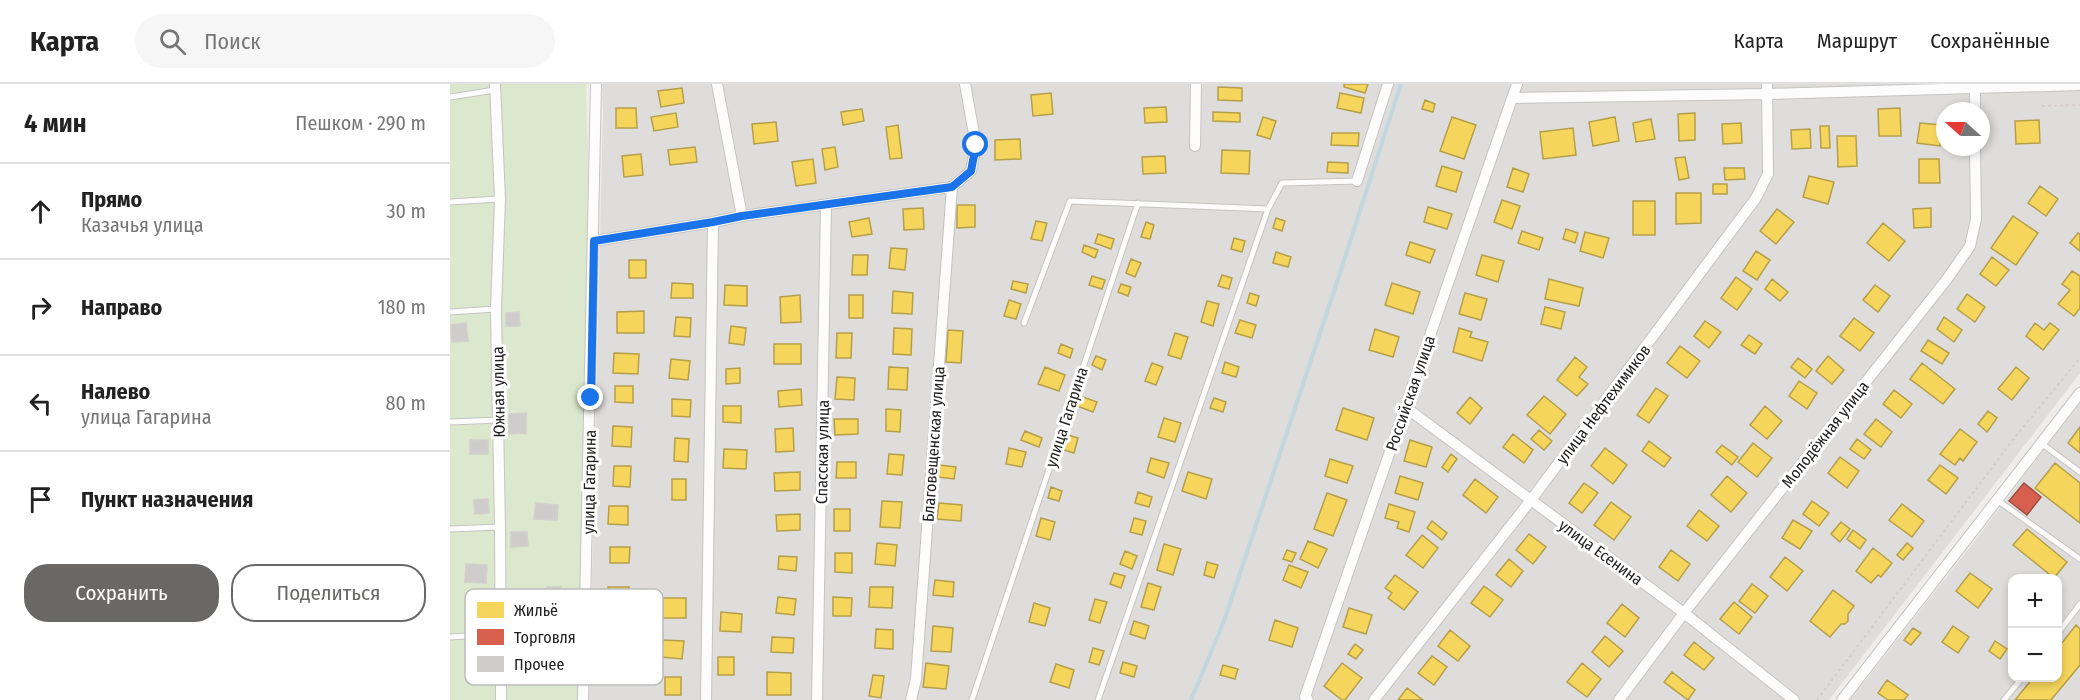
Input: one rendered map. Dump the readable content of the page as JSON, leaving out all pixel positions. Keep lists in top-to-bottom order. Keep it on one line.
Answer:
{"streets":{"street":["Южная улица","Российская улица","улица Нефтехимиков","улица Гагарина","Молодёжная улица","Благовещенская улица","Спасская улица","улица Есенина"]},"crossings":[["Российская улица","улица Есенина"],["улица Нефтехимиков","улица Есенина"],["Молодёжная улица","улица Есенина"]],"legend":["Жильё","Торговля","Прочее"],"north":"left","page":{"header":"Карта","search":"Поиск","nav":["Карта","Маршрут","Сохранённые"],"heading":["4 мин","Пешком · 290 m"],"list":[["Прямо","Казачья улица","30 m"],["Направо","180 m"],["Налево","улица Гагарина","80 m"],"Пункт назначения"],"buttons":["Сохранить","Поделиться"],"map_buttons":["+","−"]}}
